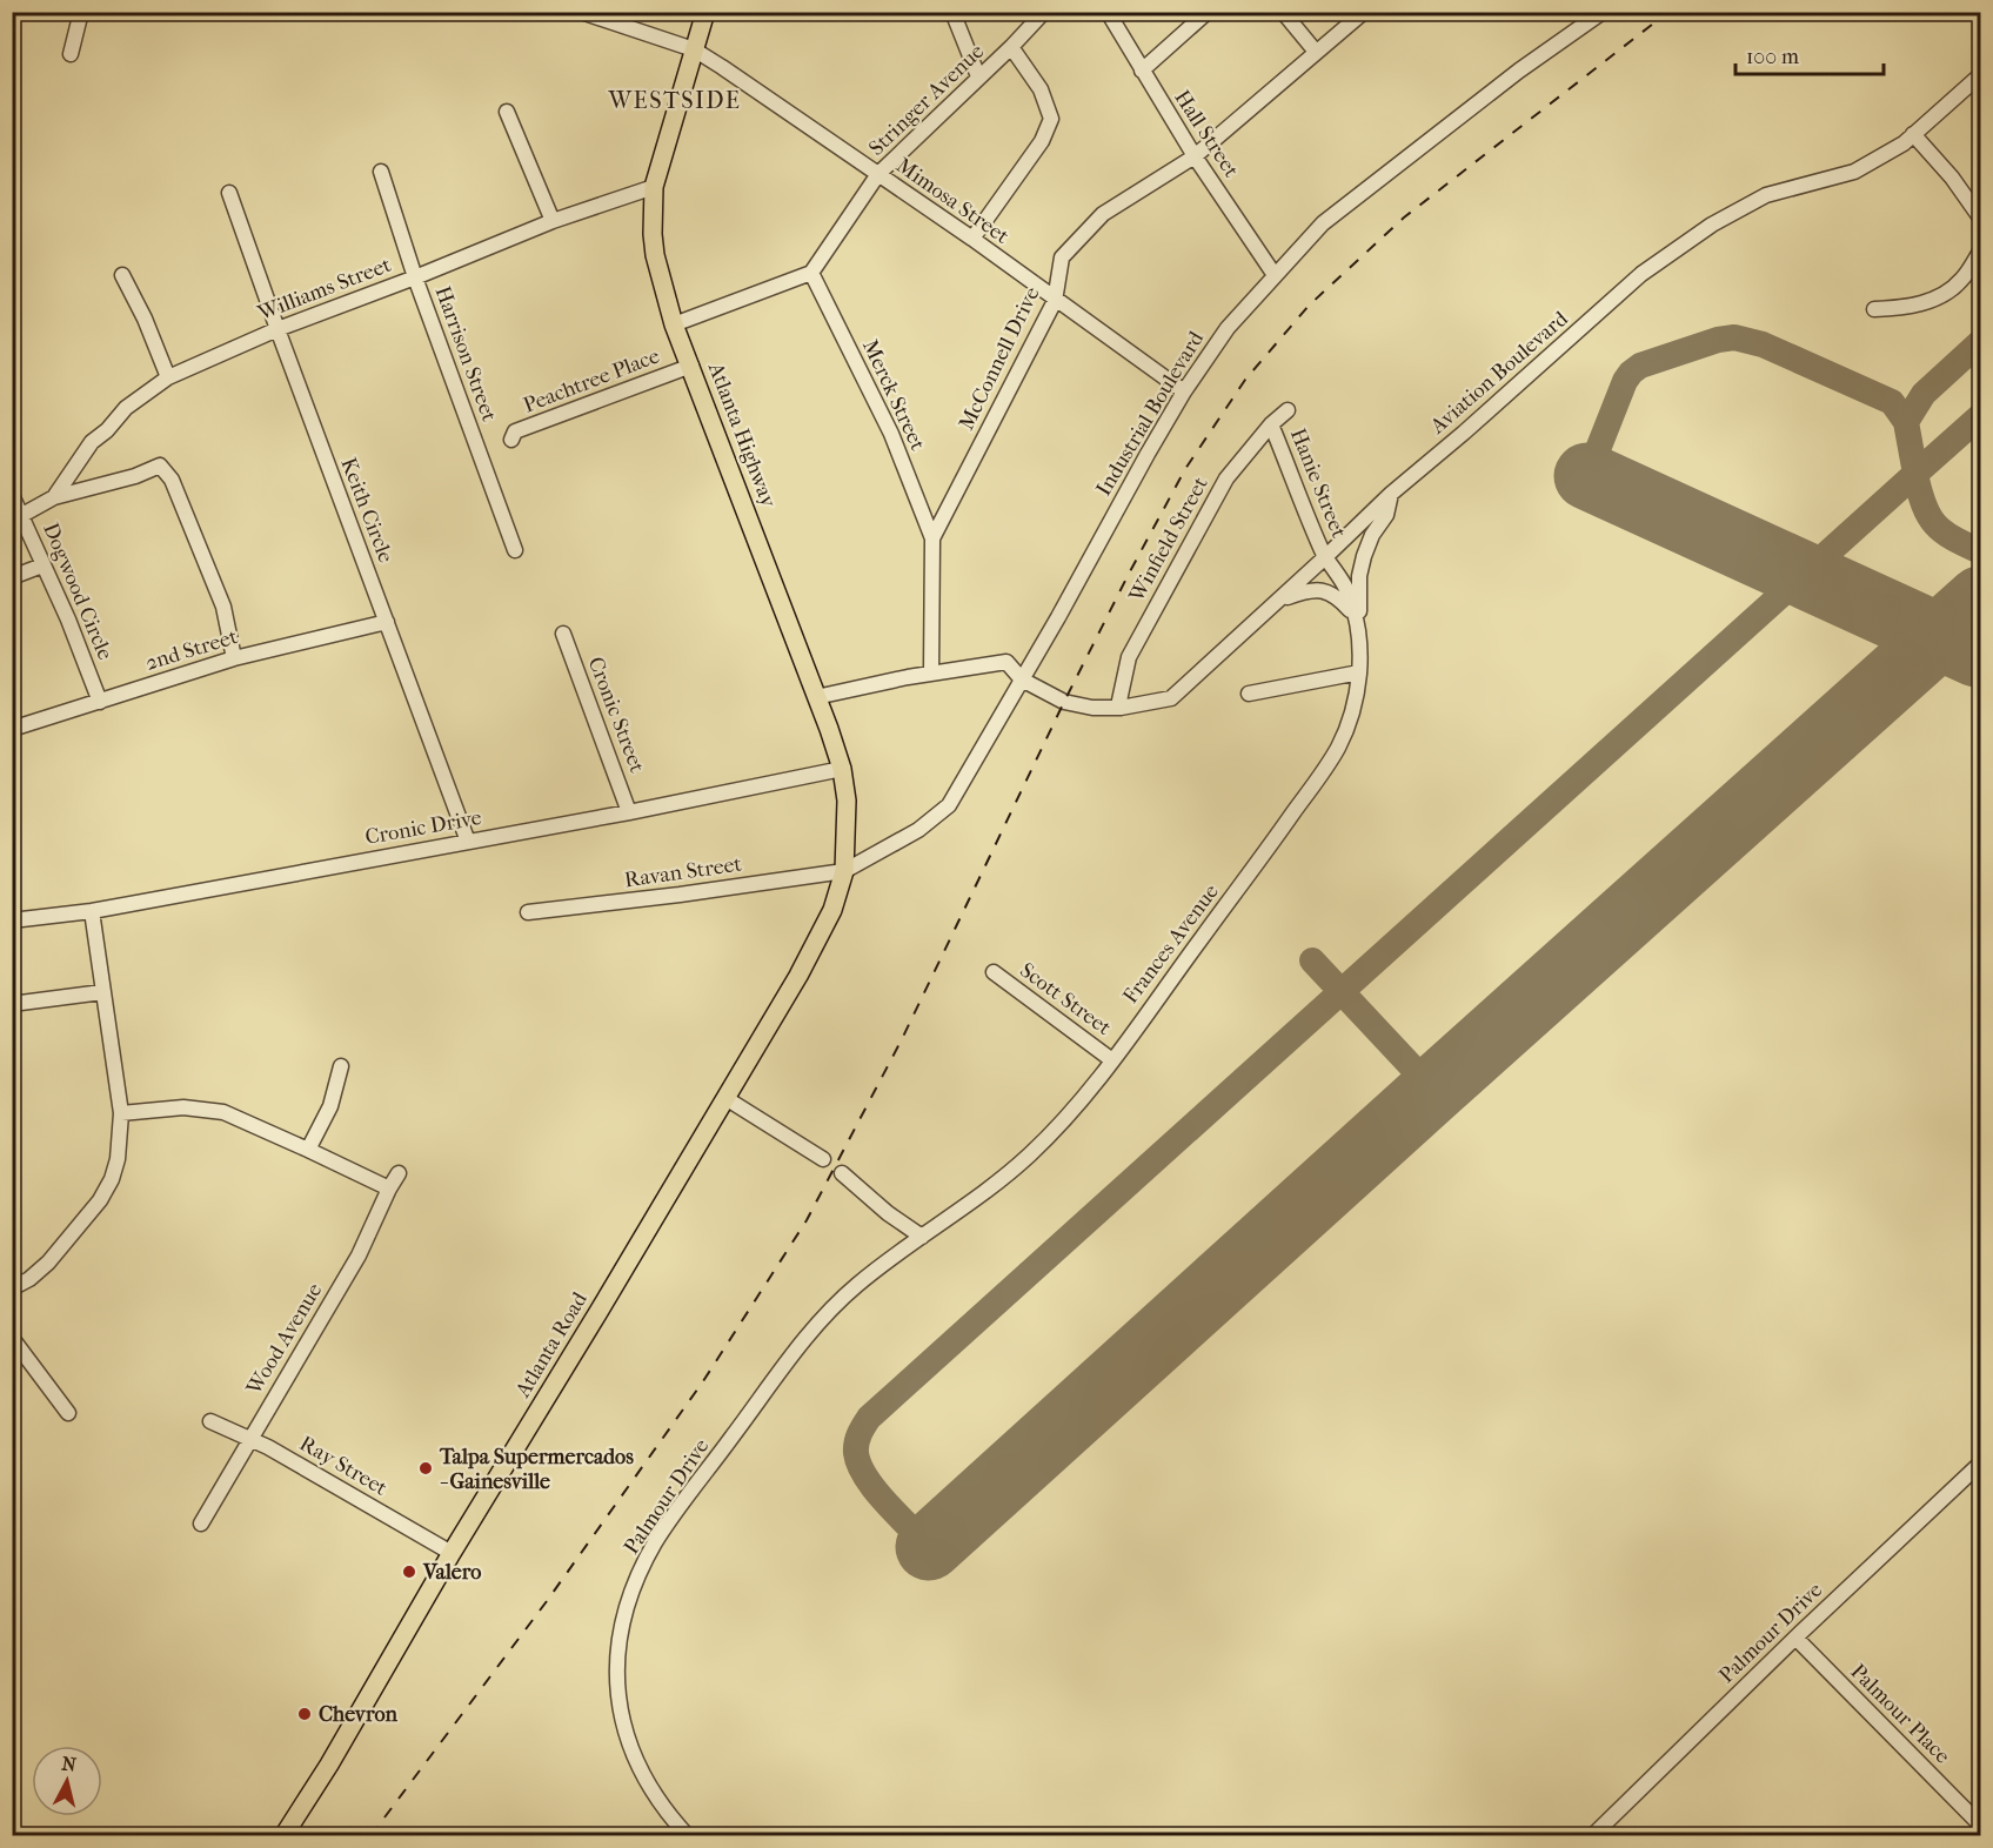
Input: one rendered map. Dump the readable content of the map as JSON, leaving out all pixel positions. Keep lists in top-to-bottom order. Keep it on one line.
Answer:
{"streets":{"main road":["Atlanta Highway","Atlanta Road"],"street":["Stringer Avenue","Hall Street","Mimosa Street","Williams Street","Harrison Street","McConnell Drive","Aviation Boulevard","Peachtree Place","Merck Street","Industrial Boulevard","Hanie Street","Keith Circle","Winfield Street","Dogwood Circle","2nd Street","Cronic Street","Cronic Drive","Ravan Street","Frances Avenue","Scott Street","Wood Avenue","Ray Street","Palmour Drive","Palmour Place"]},"crossings":[["Stringer Avenue","Mimosa Street"],["Stringer Avenue","Merck Street"],["Hall Street","McConnell Drive"],["Hall Street","Industrial Boulevard"],["Mimosa Street","McConnell Drive"],["Mimosa Street","Industrial Boulevard"],["Mimosa Street","Atlanta Highway"],["Williams Street","Harrison Street"],["Williams Street","Atlanta Highway"],["Williams Street","Keith Circle"],["Williams Street","Dogwood Circle"],["McConnell Drive","Merck Street"],["Aviation Boulevard","Industrial Boulevard"],["Aviation Boulevard","Hanie Street"],["Aviation Boulevard","Winfield Street"],["Aviation Boulevard","Frances Avenue"],["Peachtree Place","Atlanta Highway"],["Industrial Boulevard","Atlanta Highway"],["Industrial Boulevard","Ravan Street"],["Industrial Boulevard","Atlanta Road"],["Atlanta Highway","Cronic Drive"],["Atlanta Highway","Ravan Street"],["Atlanta Highway","Atlanta Road"],["Hanie Street","Winfield Street"],["Hanie Street","Frances Avenue"],["Keith Circle","2nd Street"],["Keith Circle","Cronic Drive"],["Dogwood Circle","2nd Street"],["Cronic Street","Cronic Drive"],["Ravan Street","Atlanta Road"],["Frances Avenue","Scott Street"],["Frances Avenue","Palmour Drive"],["Wood Avenue","Ray Street"],["Atlanta Road","Ray Street"],["Palmour Drive","Palmour Place"]],"districts":["WESTSIDE"],"places":["Talpa Supermercados - Gainesville","Valero","Chevron"],"scale_bar":"100 m","north":"top"}
